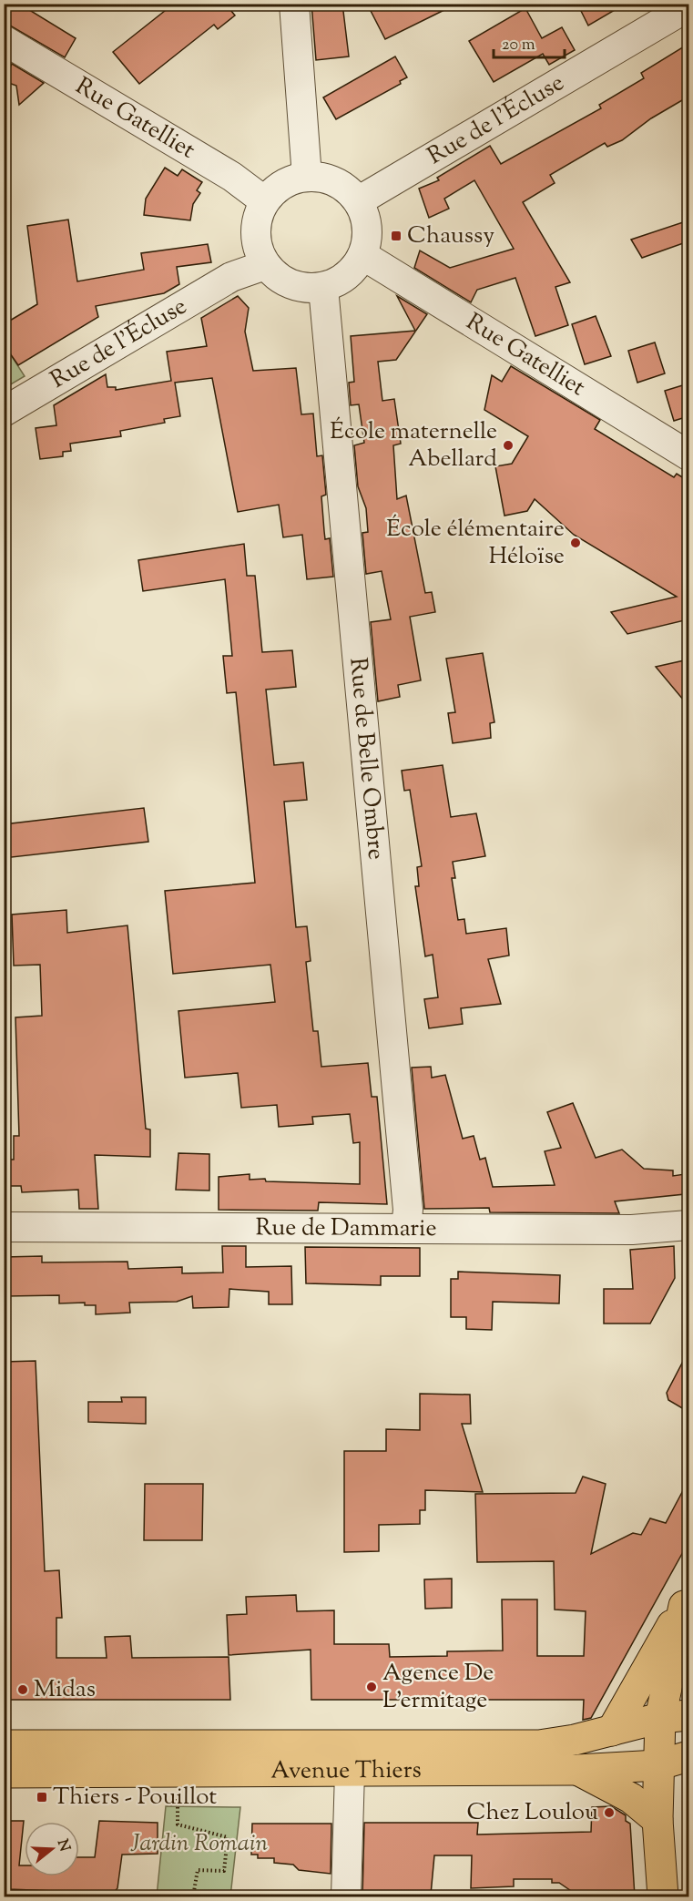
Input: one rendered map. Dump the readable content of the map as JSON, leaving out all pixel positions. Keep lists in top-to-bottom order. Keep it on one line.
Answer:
{"streets":{"main road":["Avenue Thiers"],"street":["Rue Gatelliet","Rue de l'Écluse","Rue de Belle Ombre","Rue de Dammarie"]},"crossings":[["Rue Gatelliet","Rue de l'Écluse"],["Rue Gatelliet","Rue de Belle Ombre"],["Rue de l'Écluse","Rue de Belle Ombre"],["Rue de Belle Ombre","Rue de Dammarie"]],"parks":["Jardin Romain"],"places":{"transit":["Chaussy","Thiers - Pouillot"],"other":["École maternelle Abellard","École élémentaire Héloïse","Agence De L'ermitage","Midas","Chez Loulou"]},"scale_bar":"20 m","north":"right"}
